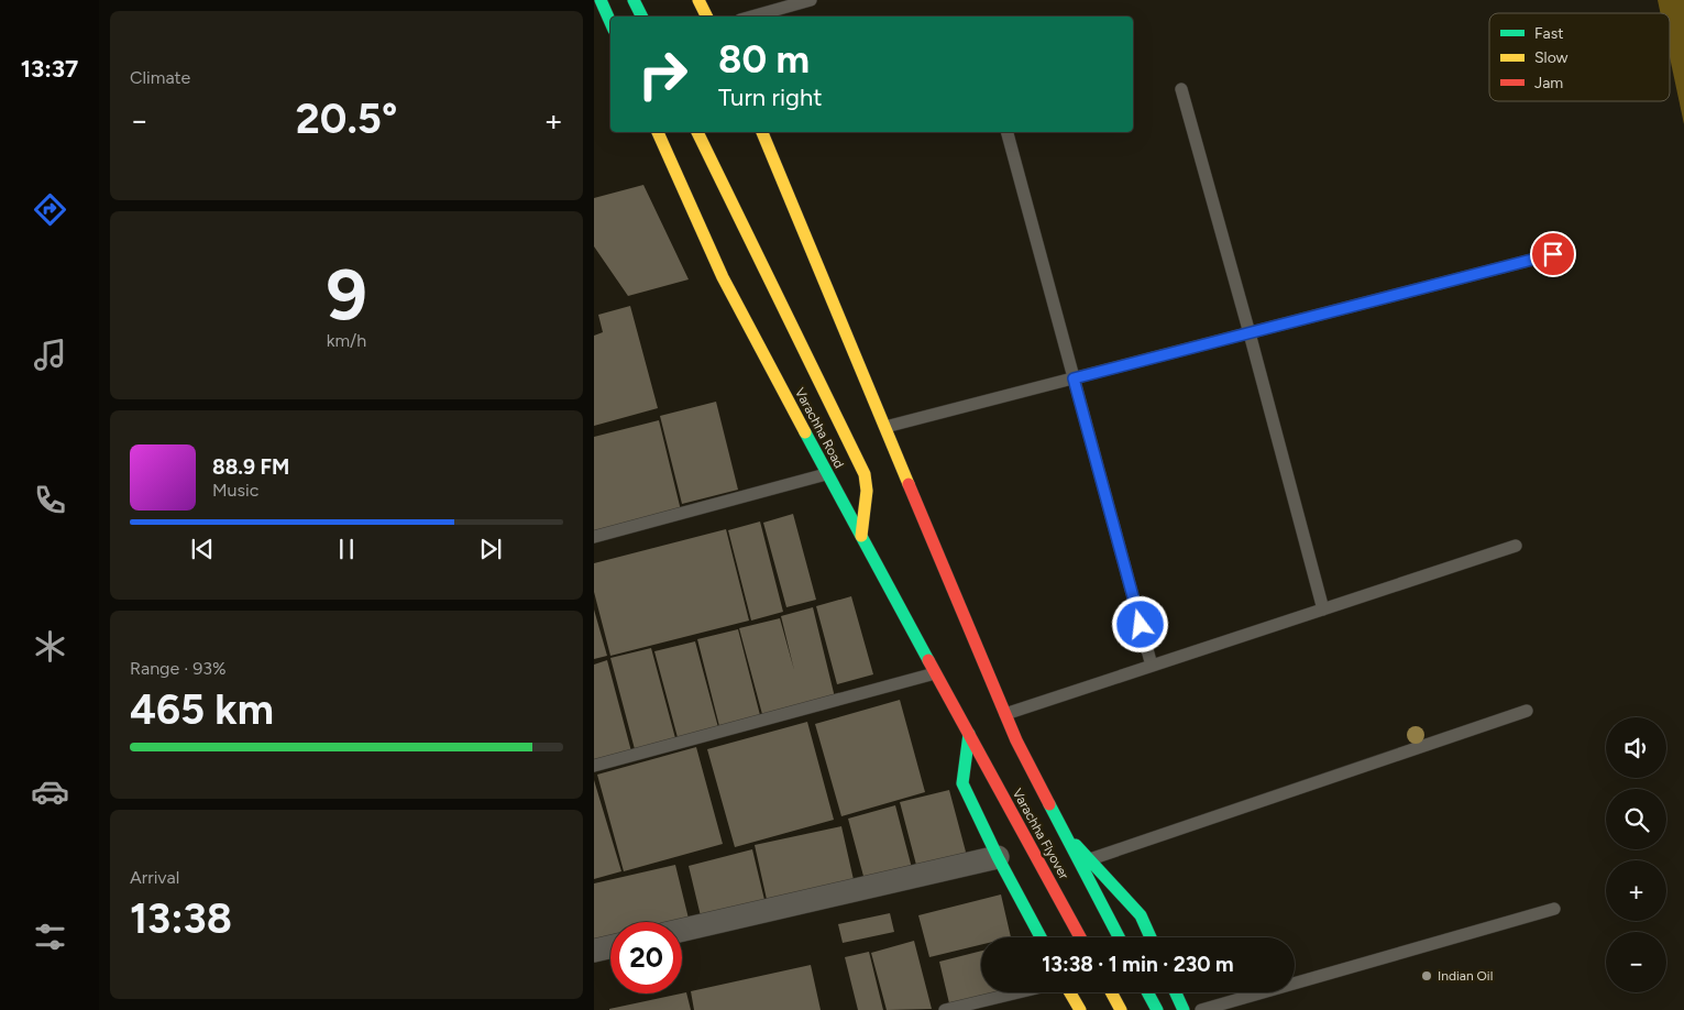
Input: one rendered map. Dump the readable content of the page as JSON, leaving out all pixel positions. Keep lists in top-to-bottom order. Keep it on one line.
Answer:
{"streets":{"main road":["Varachha Road","Varachha Flyover"]},"crossings":[["Varachha Road","Varachha Flyover"]],"places":["Indian Oil"],"legend":["Fast","Slow","Jam"],"page":{"tabs":"13:37","tile":["Climate",["9","km/h"],["Range · 93%","465 km"],["Arrival","13:38"]],"turn":["80 m","Turn right"],"heat":["−","20.5°","+"],"song":["88.9 FM","Music"],"map_buttons":["+","−"],"limit":"20","trip":"13:38 · 1 min · 230 m"}}
